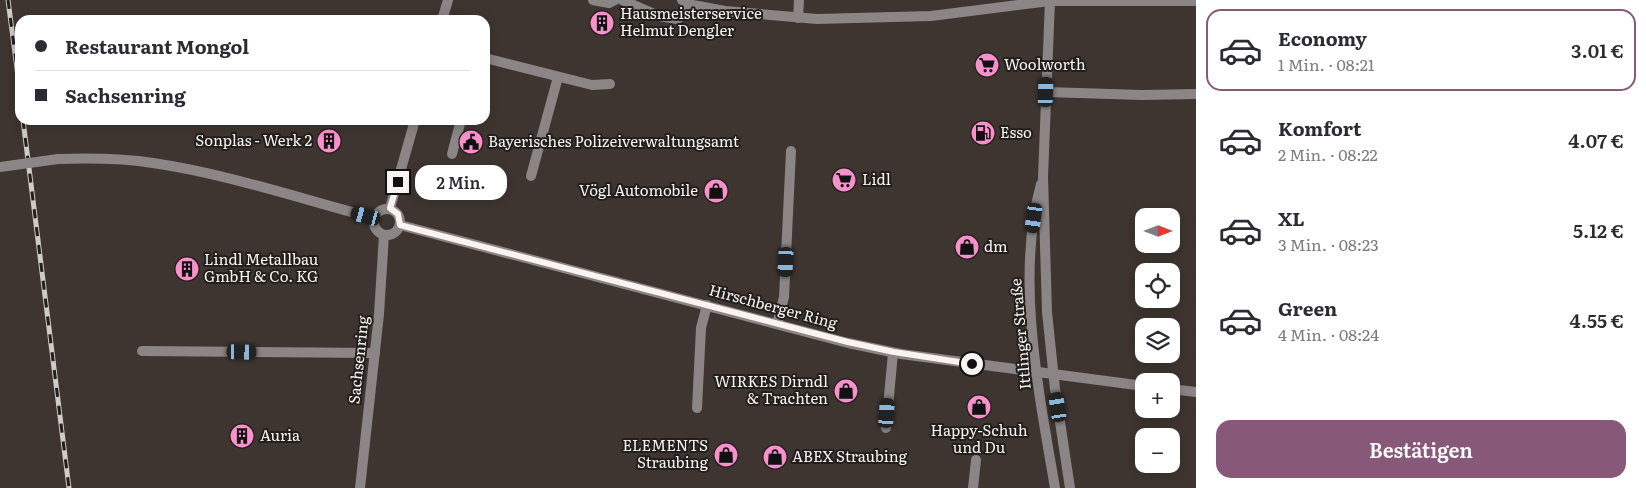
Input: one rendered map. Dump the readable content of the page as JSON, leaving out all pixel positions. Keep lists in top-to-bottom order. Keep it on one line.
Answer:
{"streets":{"street":["Hirschberger Ring","Ittlinger Straße","Sachsenring"]},"crossings":[["Hirschberger Ring","Ittlinger Straße"],["Hirschberger Ring","Sachsenring"]],"places":{"building":["Hausmeisterservice Helmut Dengler","Sonplas - Werk 2","Lindl Metallbau GmbH & Co. KG","Auria"],"supermarket":["Woolworth","Lidl"],"fuel station":["Esso"],"public building":["Bayerisches Polizeiverwaltungsamt"],"shop":["Vögl Automobile","dm","WIRKES Dirndl & Trachten","Happy-Schuh und Du","ELEMENTS Straubing","ABEX Straubing"]},"north":"right","page":{"list":[{"name":"Economy","note":"1 Min. · 08:21","value":"3.01 €"},{"name":"Komfort","note":"2 Min. · 08:22","value":"4.07 €"},{"name":"XL","note":"3 Min. · 08:23","value":"5.12 €"},{"name":"Green","note":"4 Min. · 08:24","value":"4.55 €"}],"banner":["Restaurant Mongol","Sachsenring"],"bubble":"2 Min.","map_buttons":["+","−"],"buttons":"Bestätigen"}}
